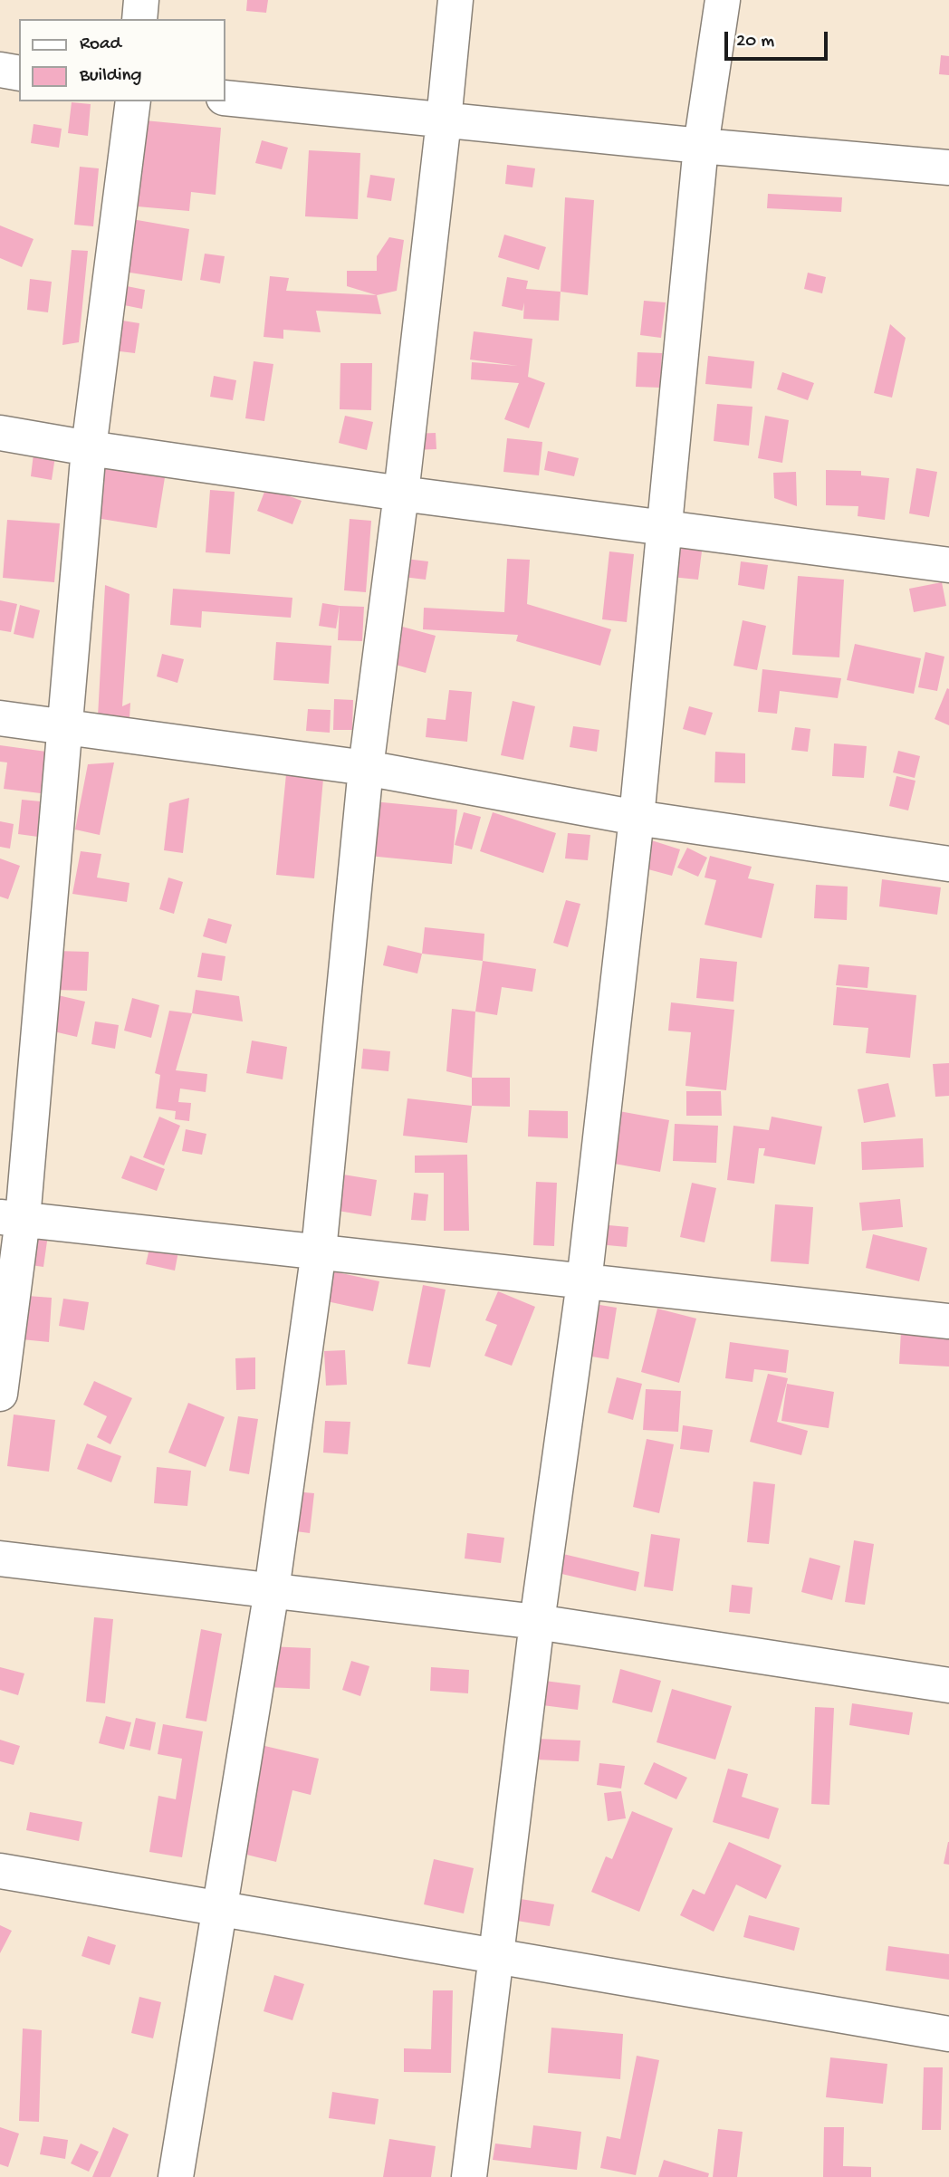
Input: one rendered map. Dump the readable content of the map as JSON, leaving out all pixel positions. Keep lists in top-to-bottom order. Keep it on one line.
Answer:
{"legend":["Road","Building"],"scale_bar":"20 m"}
